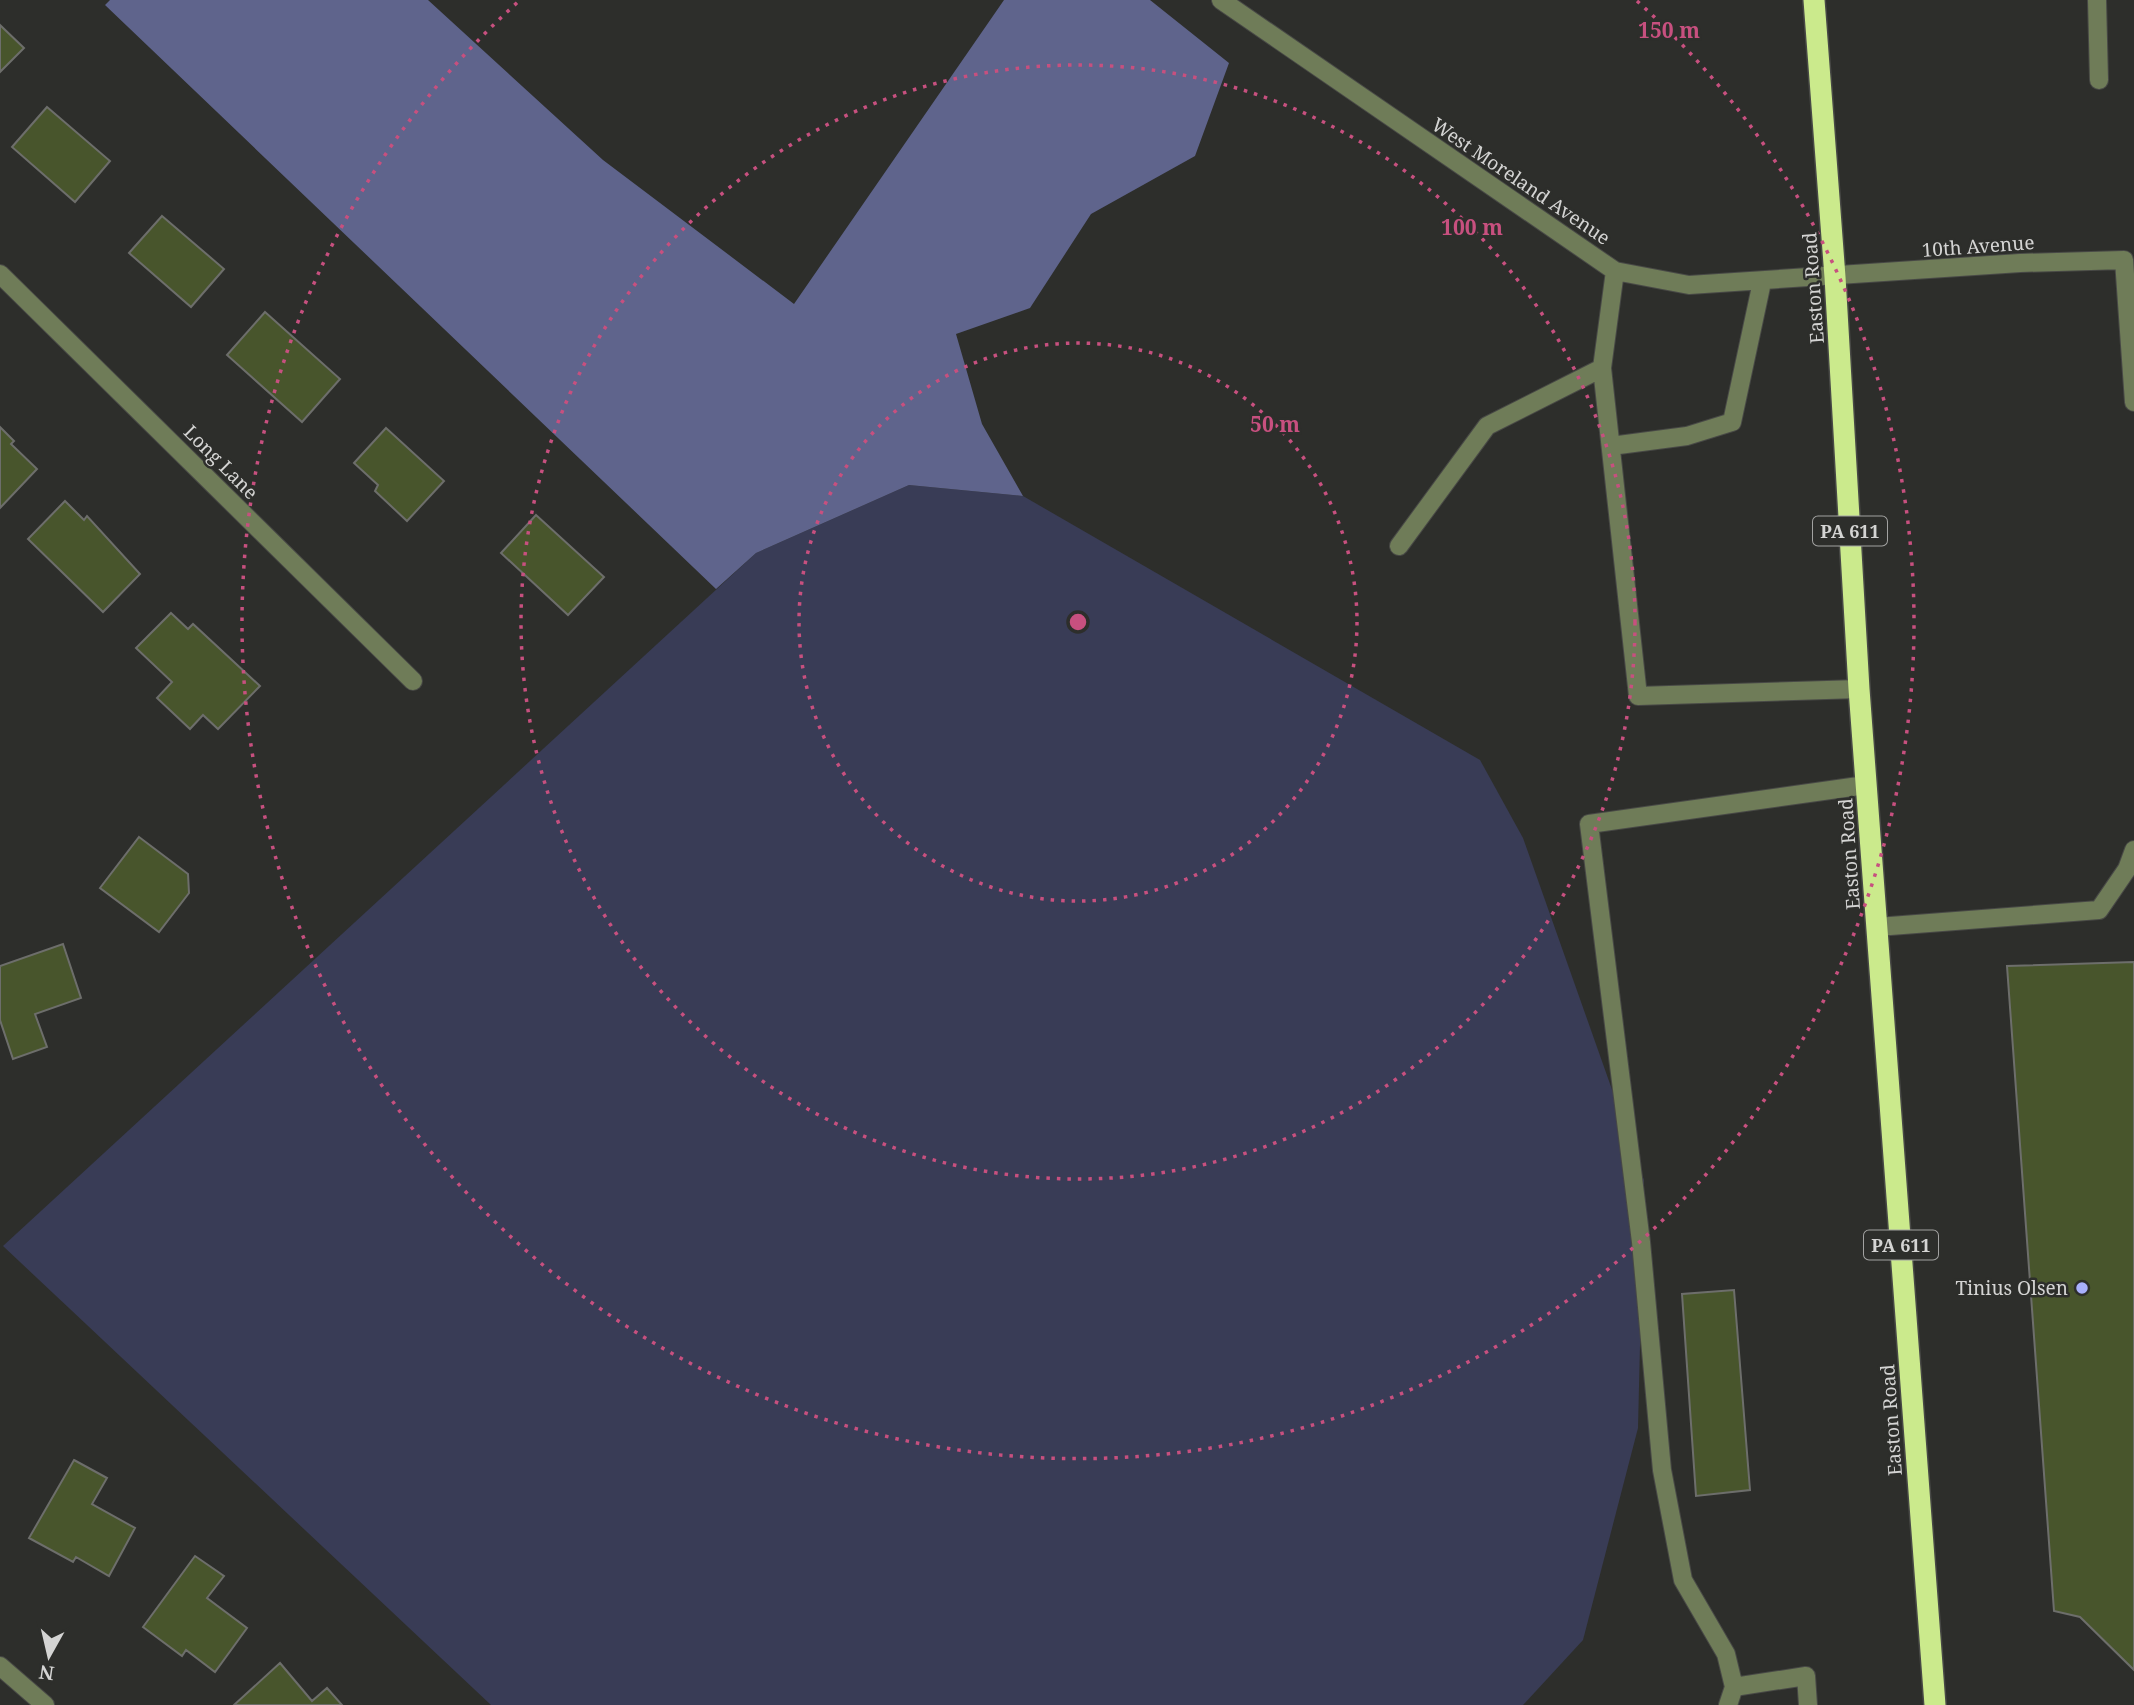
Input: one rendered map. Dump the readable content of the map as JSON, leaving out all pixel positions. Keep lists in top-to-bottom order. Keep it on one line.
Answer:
{"streets":{"highway":["Easton Road","PA 611"],"street":["West Moreland Avenue","10th Avenue","Long Lane"]},"crossings":[["West Moreland Avenue","10th Avenue"],["West Moreland Avenue","Easton Road"],["10th Avenue","Easton Road"]],"places":["Tinius Olsen"],"north":"bottom","rings":["150 m","100 m","50 m"]}
